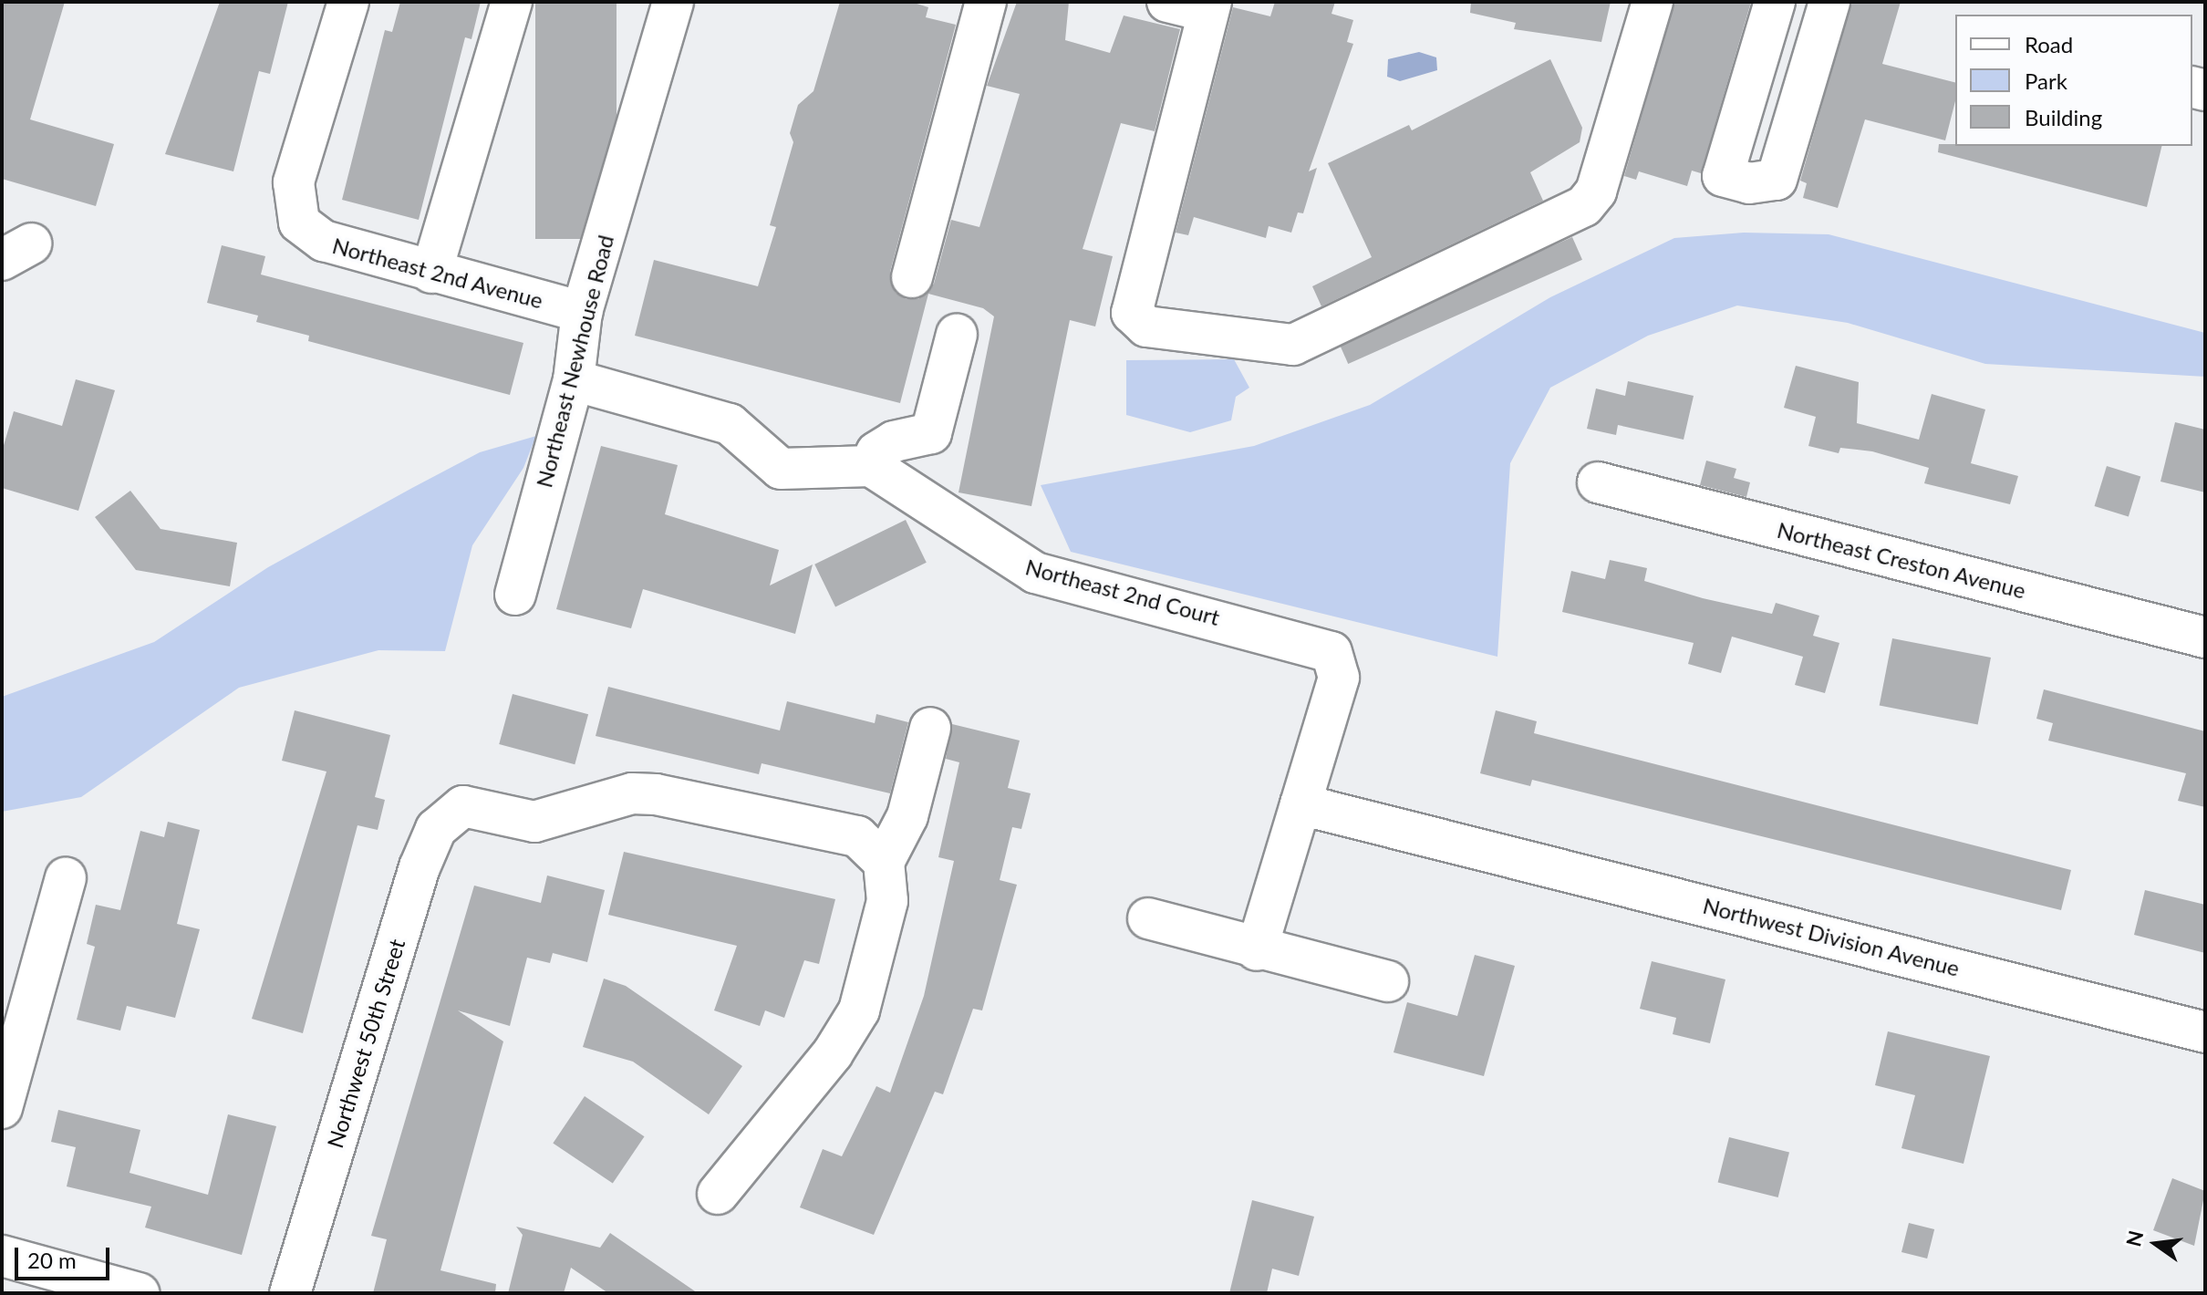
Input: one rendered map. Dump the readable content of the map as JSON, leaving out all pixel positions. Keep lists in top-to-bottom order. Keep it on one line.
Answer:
{"streets":{"street":["Northeast 2nd Avenue","Northeast Newhouse Road","Northeast Creston Avenue","Northeast 2nd Court","Northwest Division Avenue","Northwest 50th Street"]},"crossings":[["Northeast 2nd Avenue","Northeast Newhouse Road"],["Northeast 2nd Court","Northwest Division Avenue"]],"legend":["Road","Park","Building"],"scale_bar":"20 m","north":"left"}
